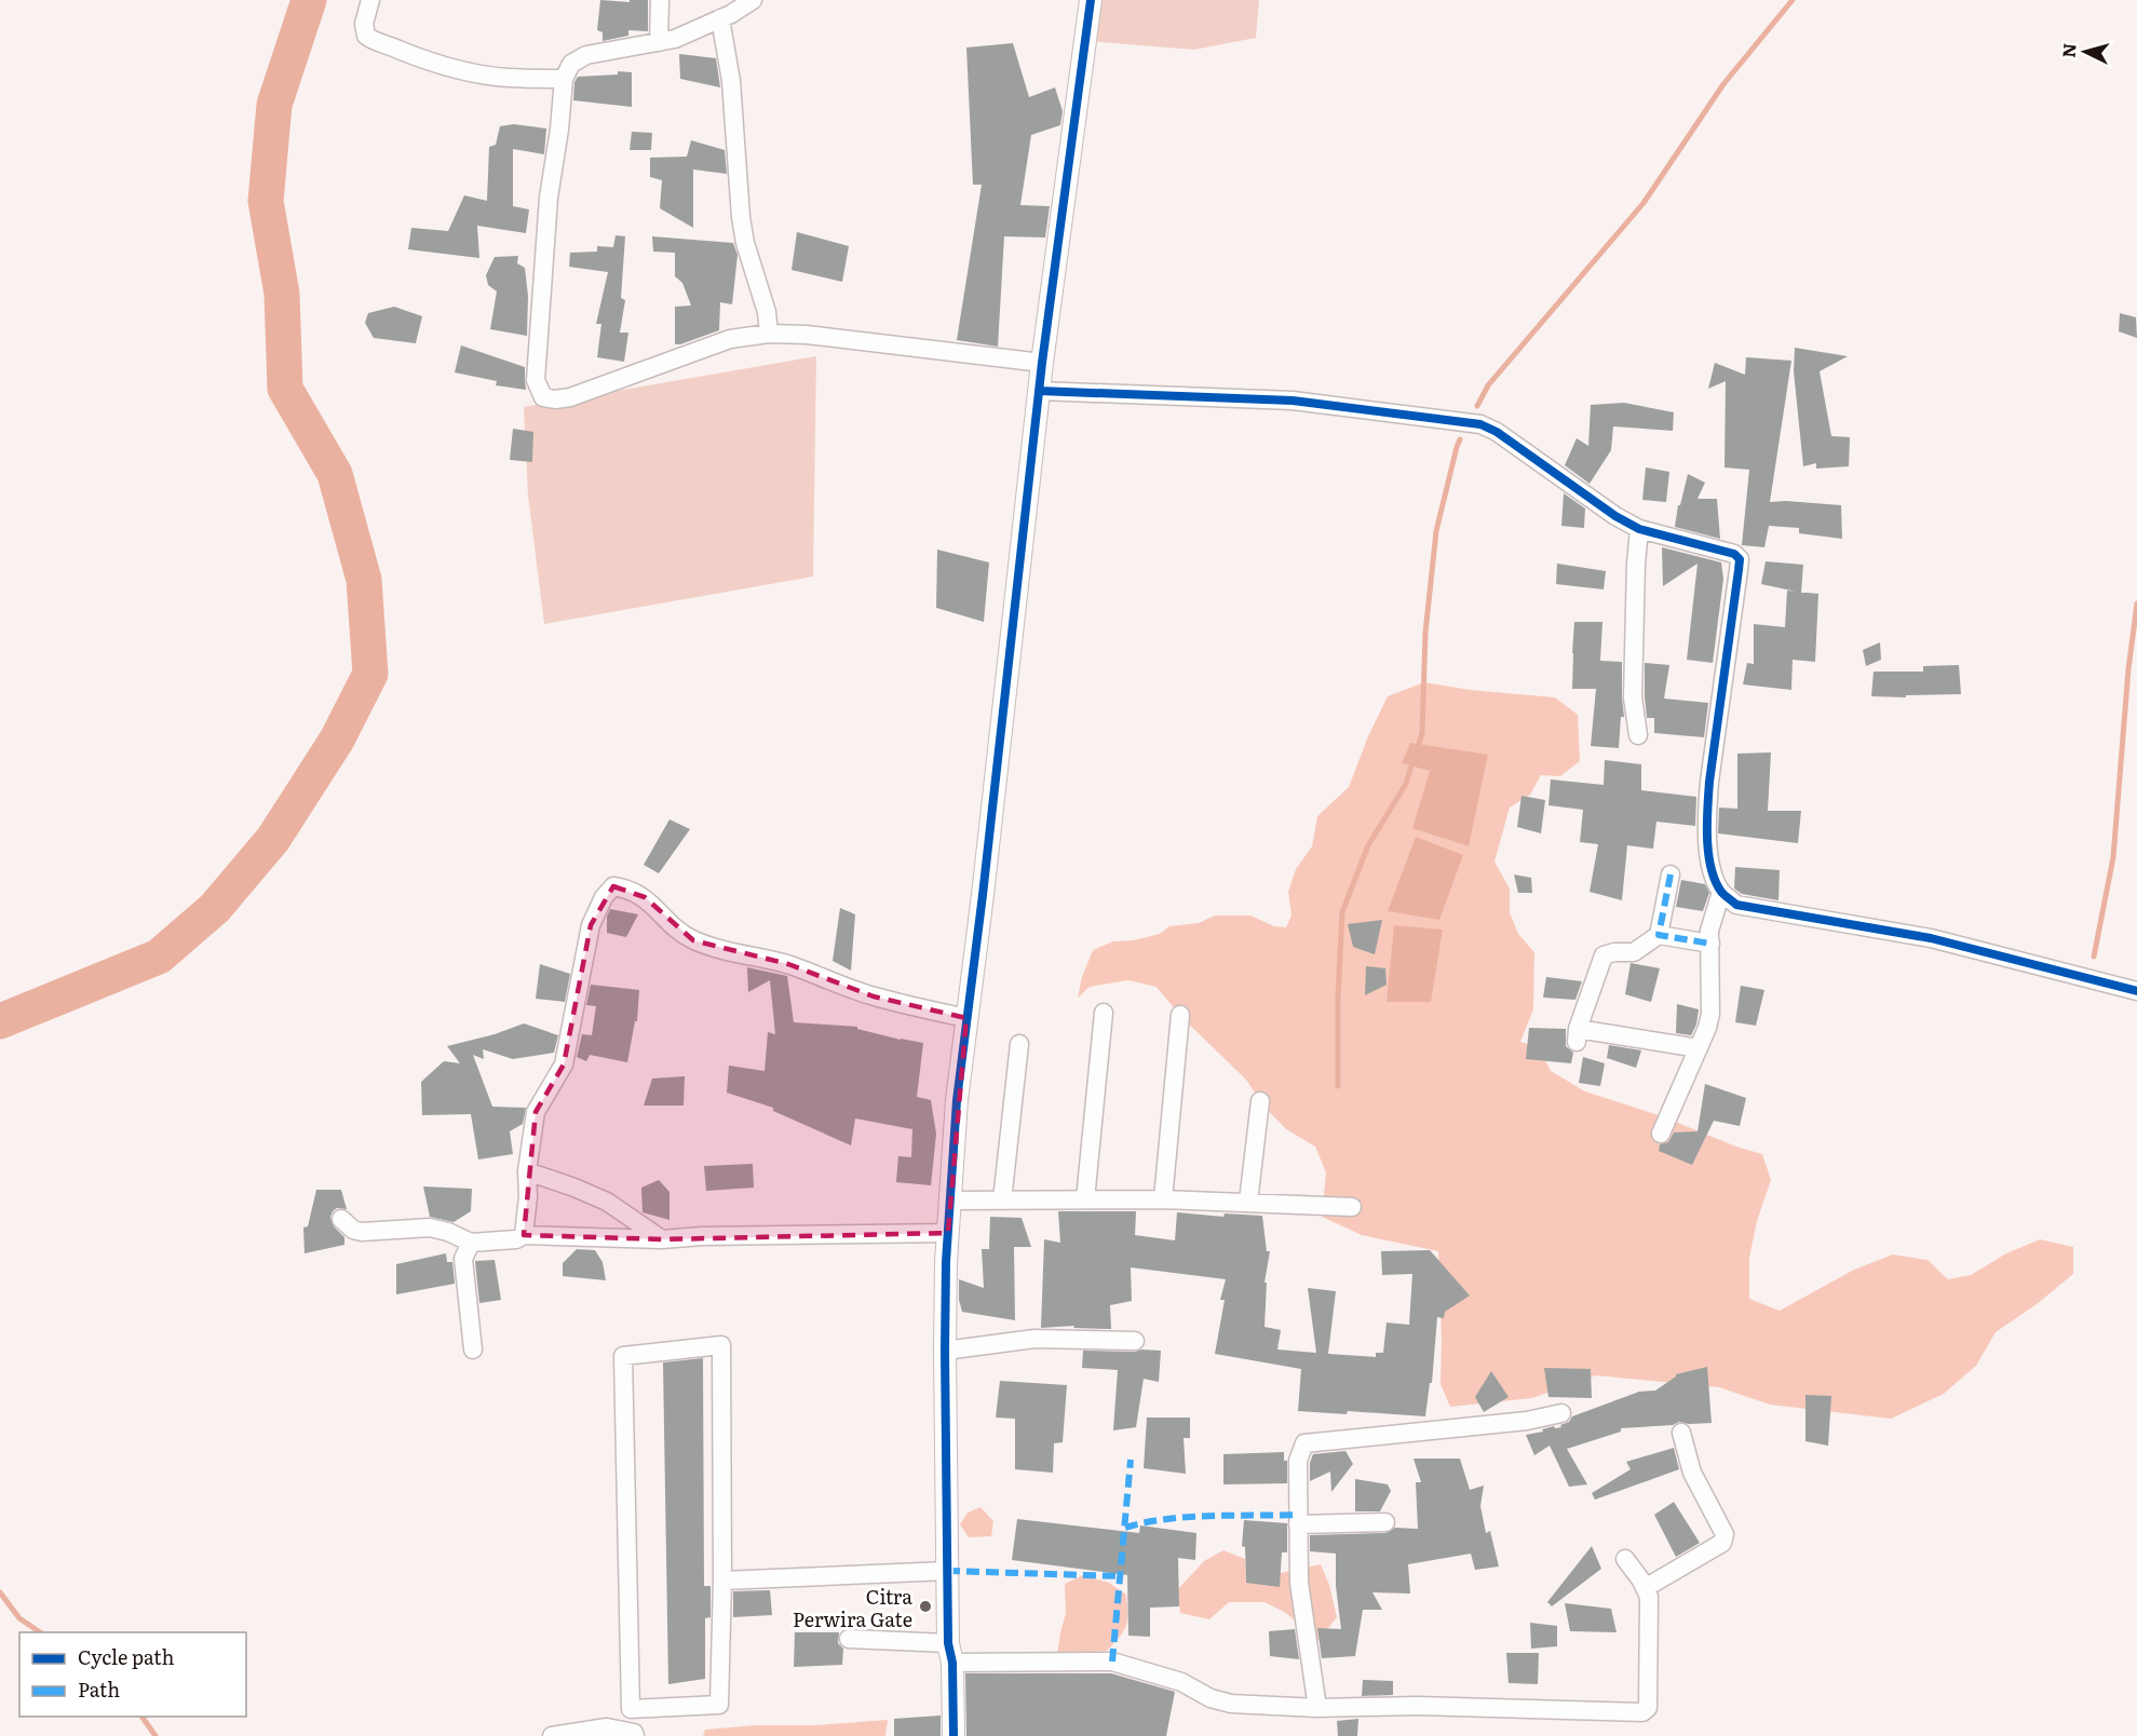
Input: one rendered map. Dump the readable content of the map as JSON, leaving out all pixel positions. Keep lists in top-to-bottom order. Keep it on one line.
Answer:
{"places":["Citra Perwira Gate"],"legend":["Cycle path","Path"],"north":"left"}
